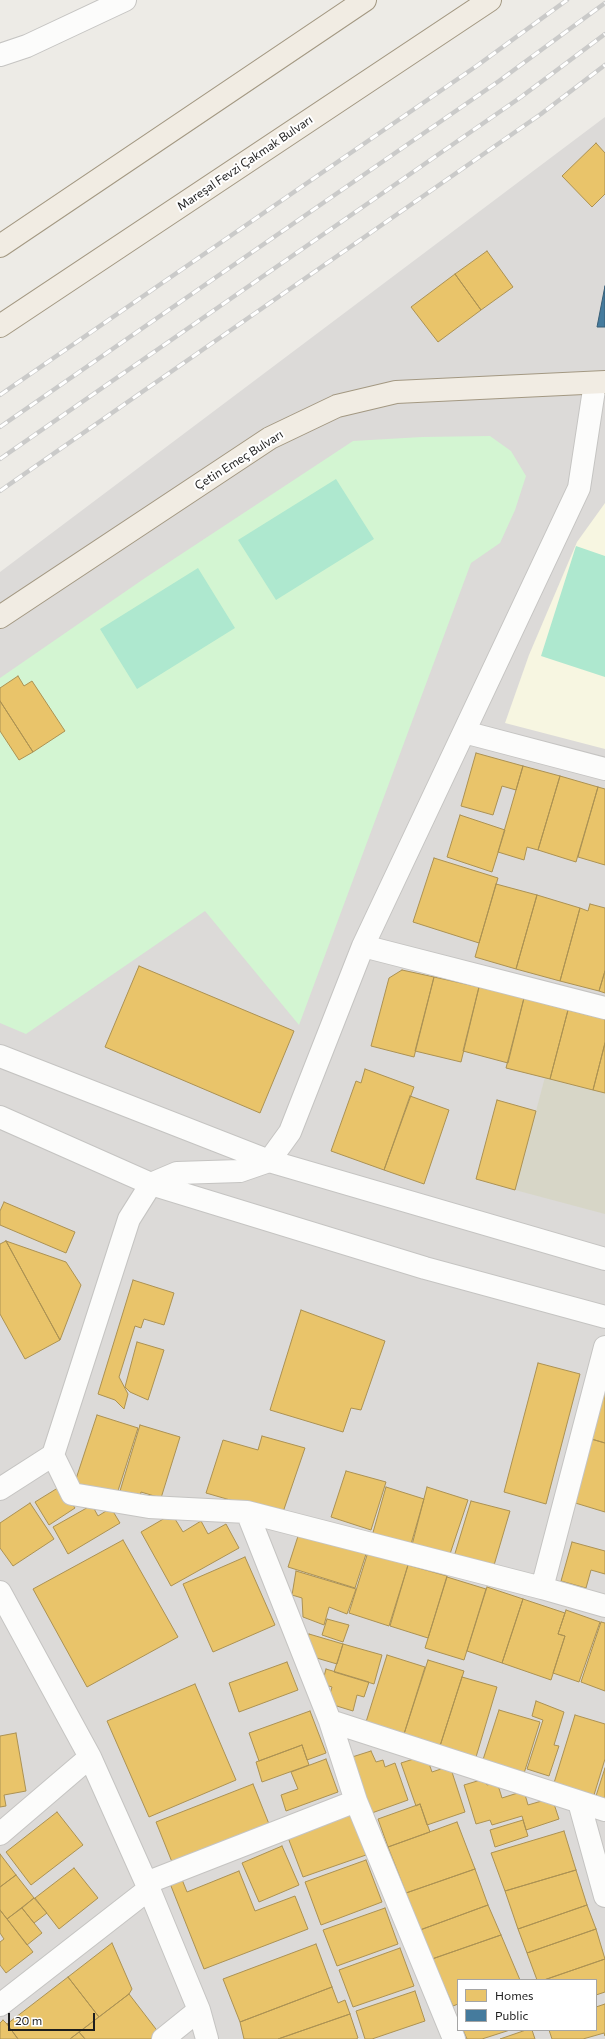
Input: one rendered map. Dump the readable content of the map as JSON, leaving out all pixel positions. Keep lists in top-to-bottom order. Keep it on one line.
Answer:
{"streets":{"main road":["Mareşal Fevzi Çakmak Bulvarı","Çetin Emeç Bulvarı"]},"legend":["Homes","Public"],"scale_bar":"20 m"}
